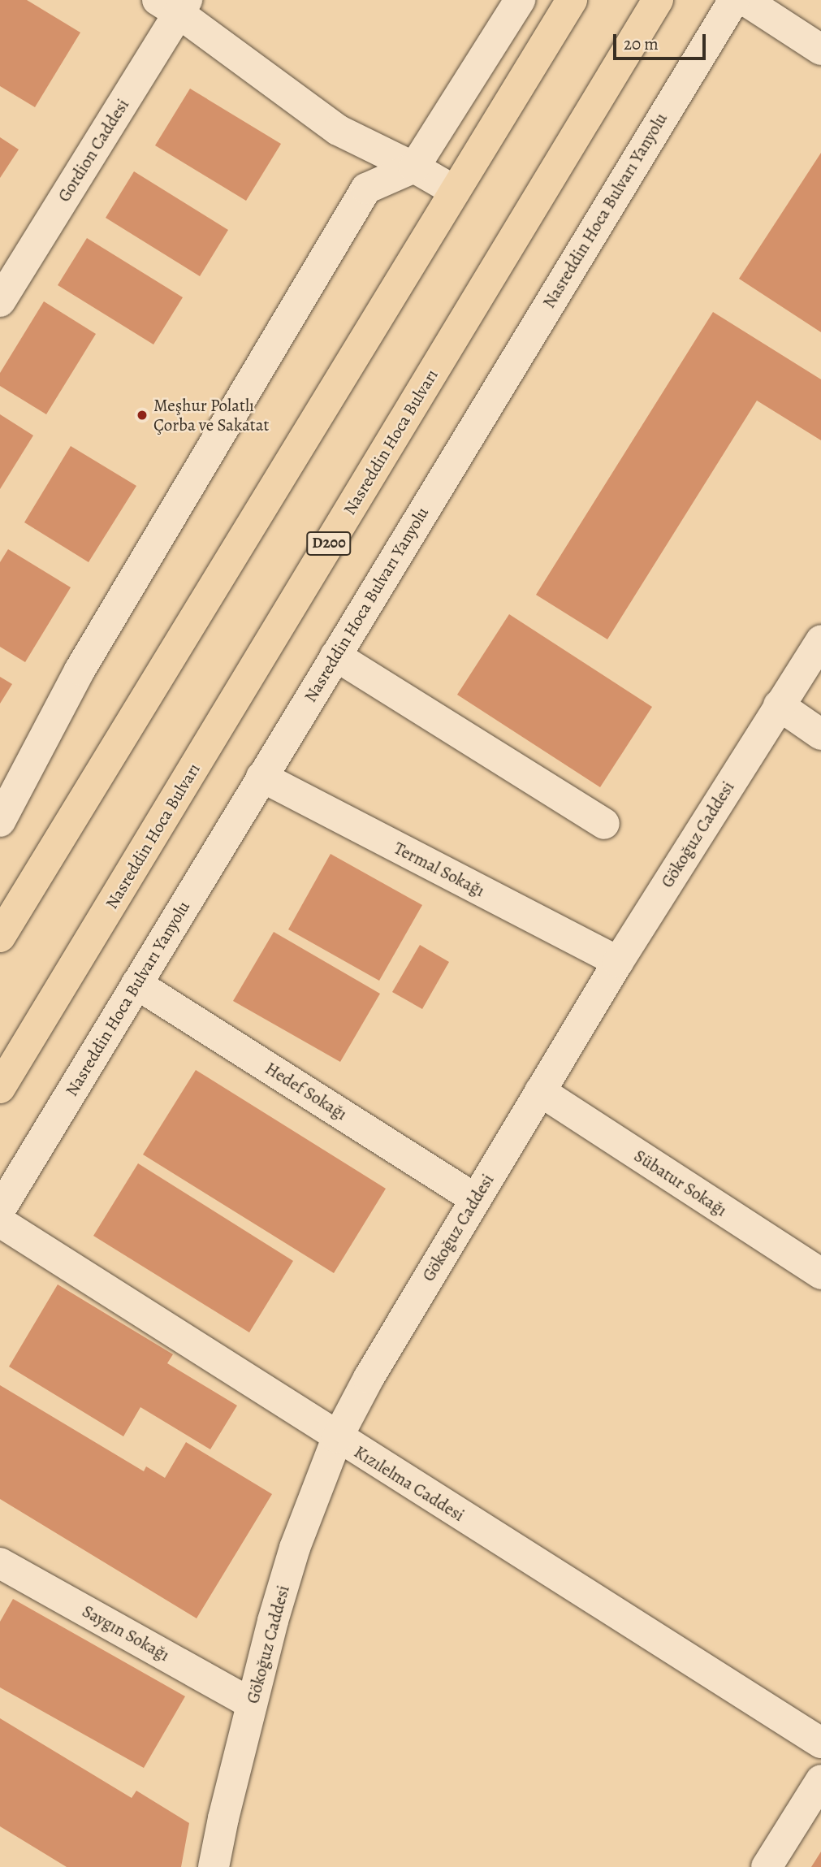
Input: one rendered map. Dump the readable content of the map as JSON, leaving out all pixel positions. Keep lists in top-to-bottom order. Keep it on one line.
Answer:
{"streets":{"highway":["Nasreddin Hoca Bulvarı","D200"],"street":["Gordion Caddesi","Nasreddin Hoca Bulvarı Yanyolu","Gökoğuz Caddesi","Termal Sokağı","Hedef Sokağı","Sübatur Sokağı","Kızılelma Caddesi","Saygın Sokağı"]},"crossings":[["Nasreddin Hoca Bulvarı Yanyolu","Termal Sokağı"],["Nasreddin Hoca Bulvarı Yanyolu","Hedef Sokağı"],["Gökoğuz Caddesi","Termal Sokağı"],["Gökoğuz Caddesi","Hedef Sokağı"],["Gökoğuz Caddesi","Sübatur Sokağı"],["Gökoğuz Caddesi","Kızılelma Caddesi"],["Gökoğuz Caddesi","Saygın Sokağı"]],"places":["Meşhur Polatlı Çorba ve Sakatat"],"scale_bar":"20 m"}
